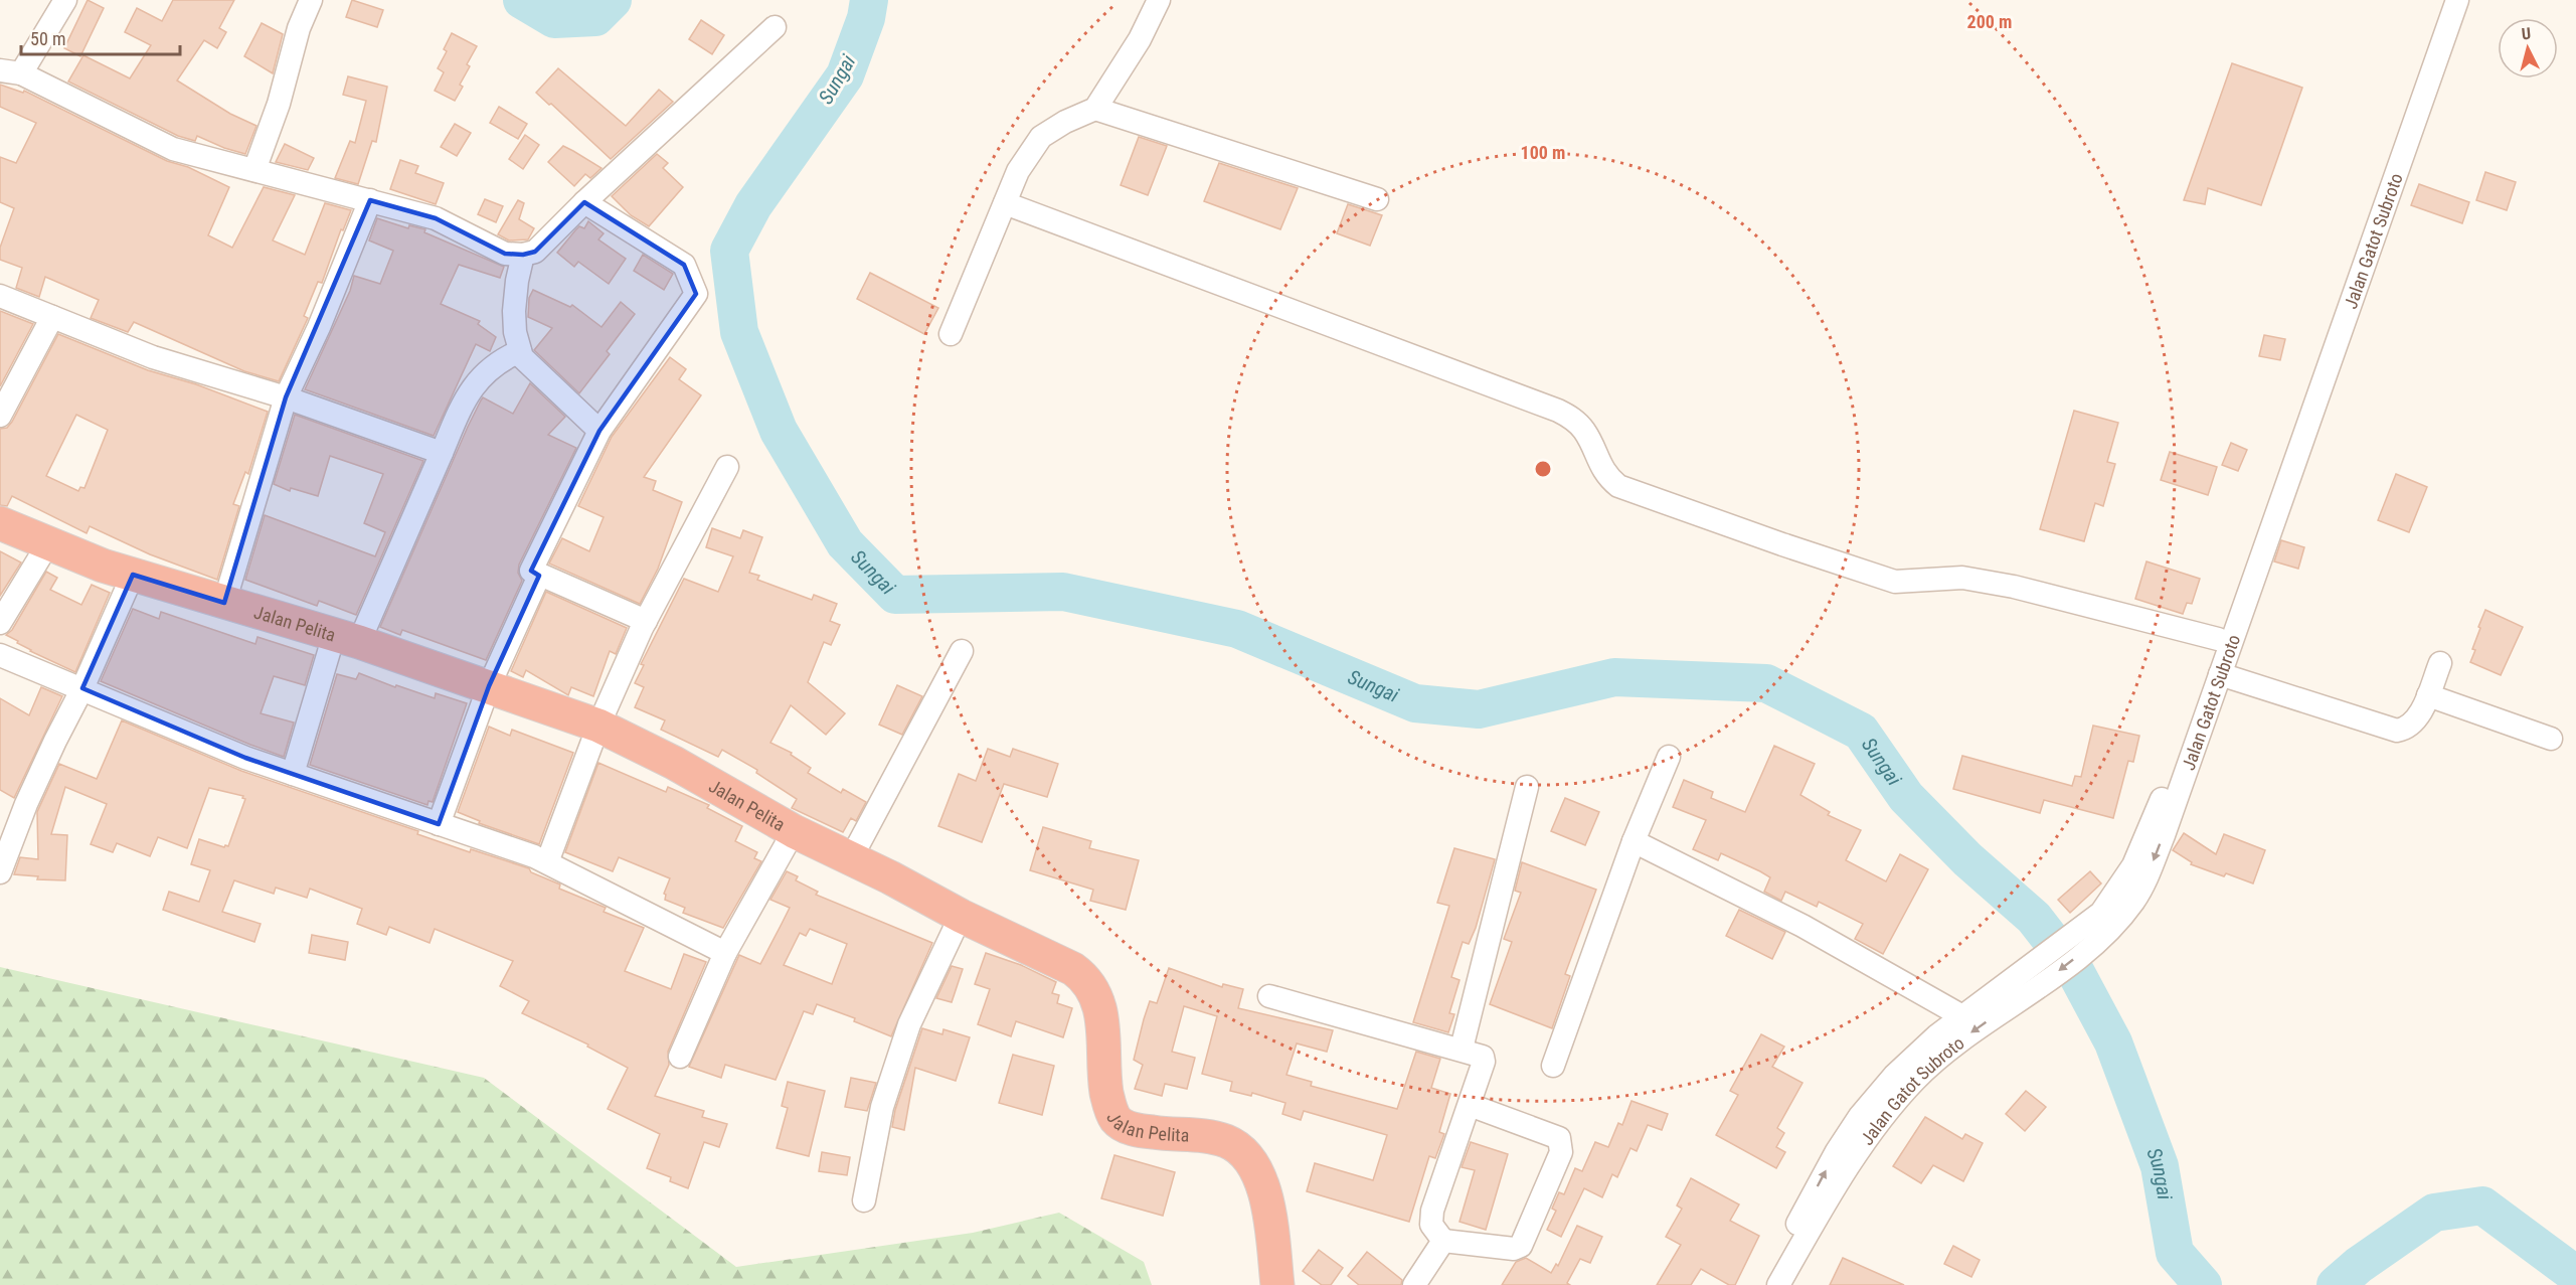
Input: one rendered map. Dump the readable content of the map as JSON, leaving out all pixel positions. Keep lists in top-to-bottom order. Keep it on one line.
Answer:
{"streets":{"highway":["Jalan Pelita"],"street":["Jalan Gatot Subroto"]},"water":["Sungai"],"scale_bar":"50 m","north":"top","rings":["200 m","100 m"]}
